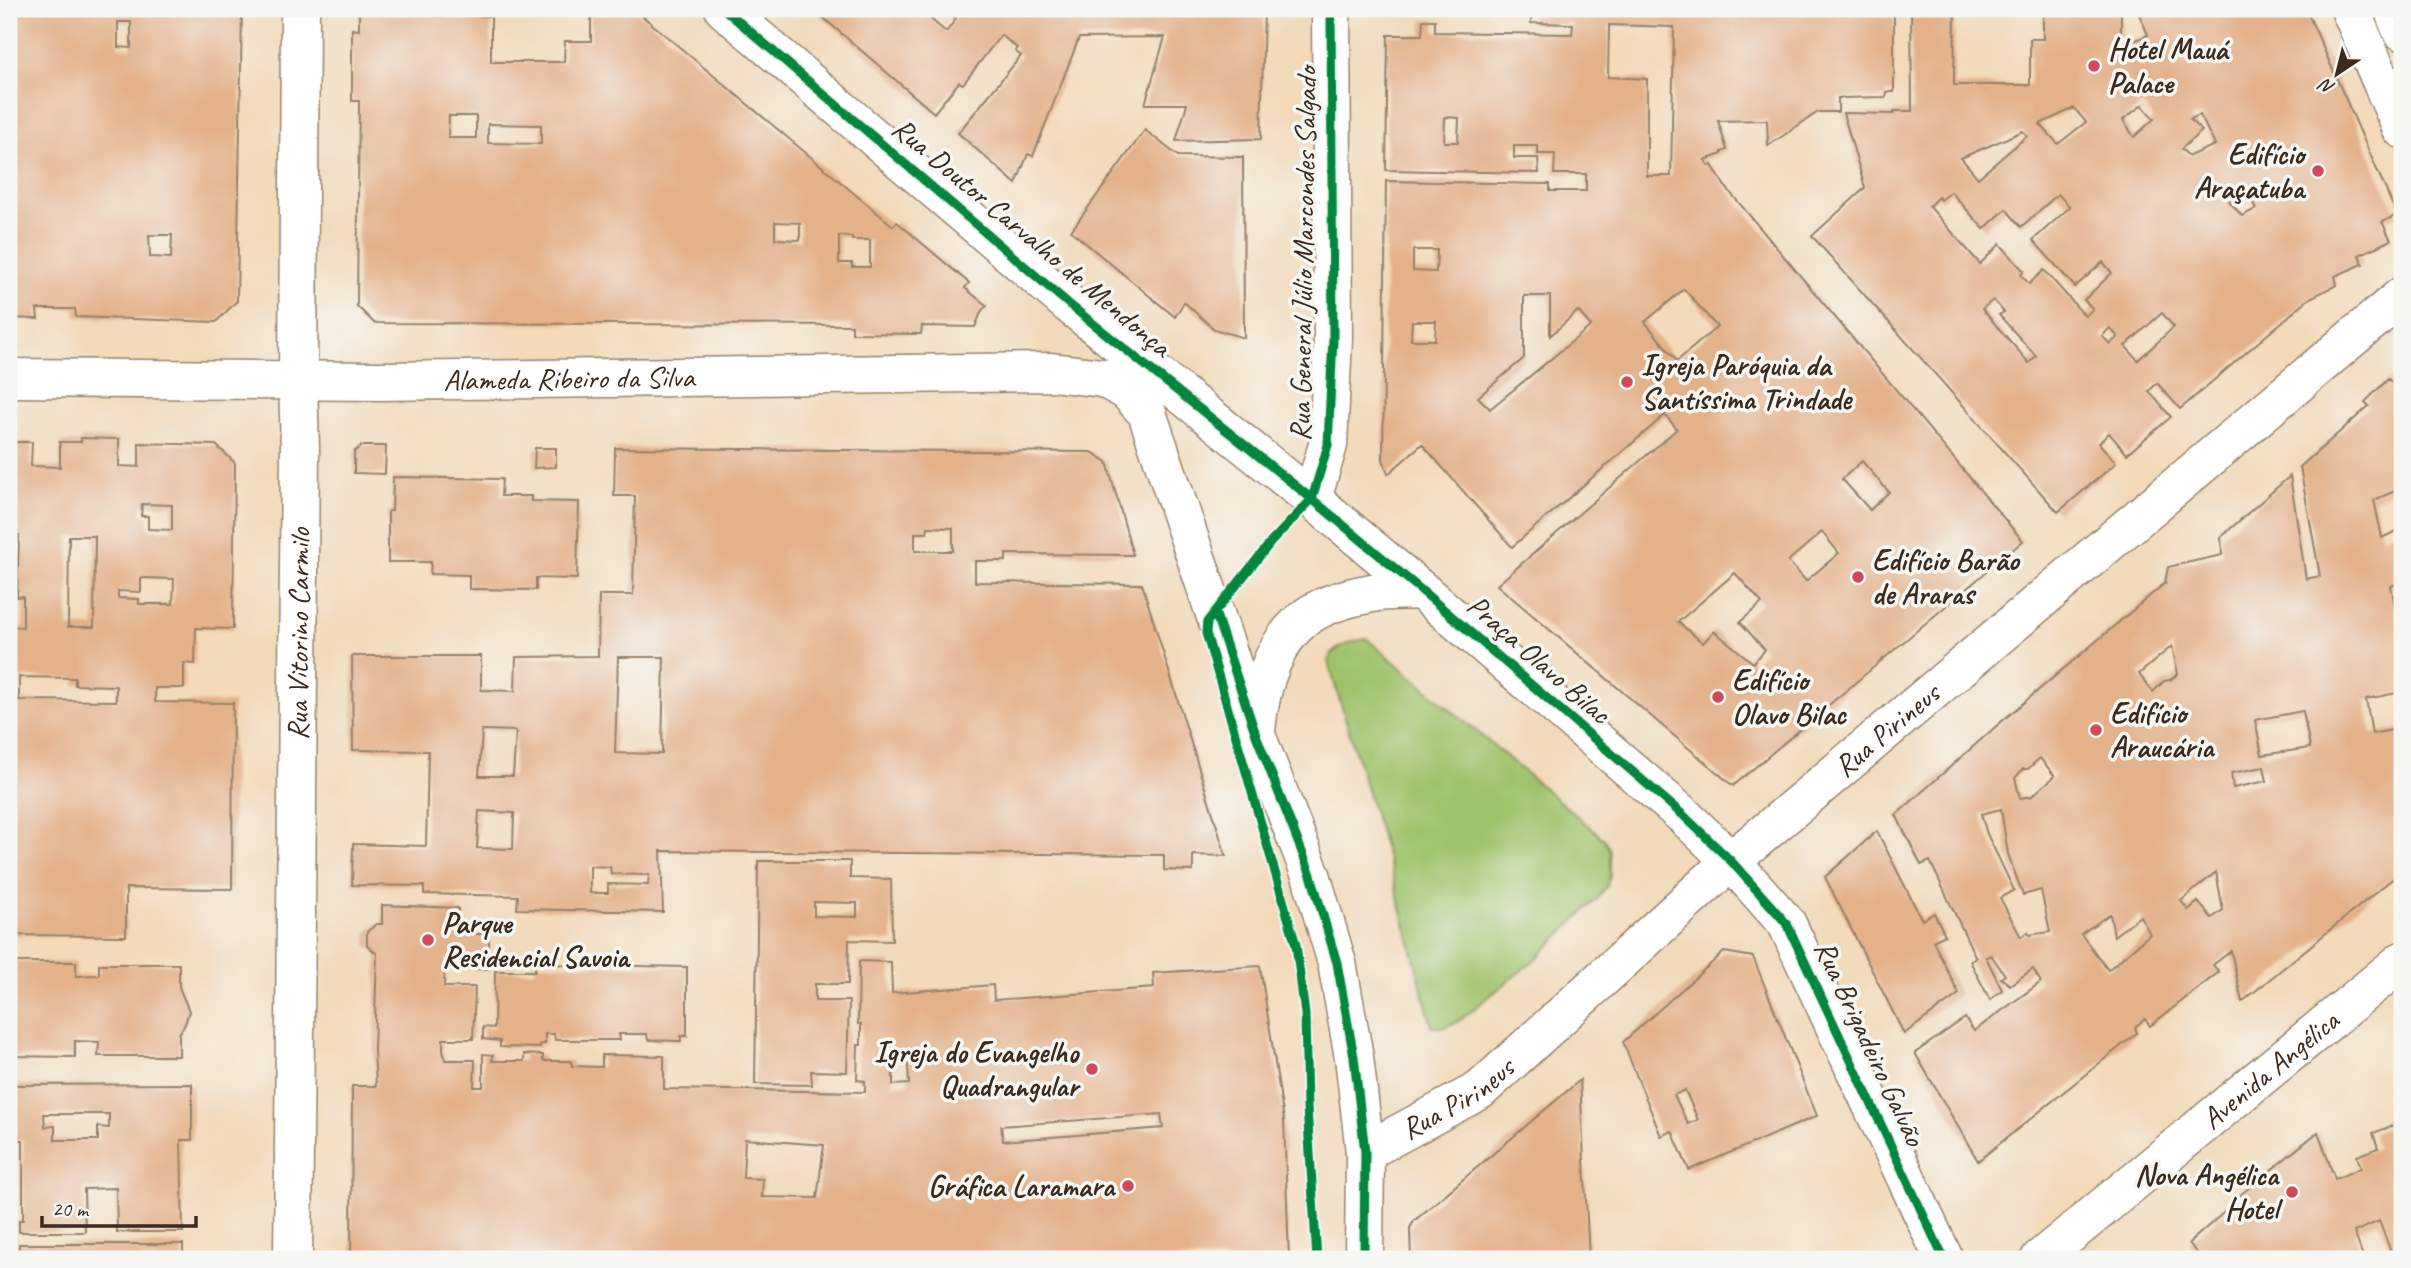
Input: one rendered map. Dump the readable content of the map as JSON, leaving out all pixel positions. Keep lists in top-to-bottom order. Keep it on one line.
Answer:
{"streets":{"main road":["Rua Doutor Carvalho de Mendonça","Rua General Júlio Marcondes Salgado","Alameda Ribeiro da Silva","Rua Vitorino Carmilo","Praça Olavo Bilac","Rua Pirineus","Rua Brigadeiro Galvão","Avenida Angélica"]},"crossings":[["Rua Doutor Carvalho de Mendonça","Rua General Júlio Marcondes Salgado"],["Rua Doutor Carvalho de Mendonça","Praça Olavo Bilac"],["Rua General Júlio Marcondes Salgado","Praça Olavo Bilac"],["Alameda Ribeiro da Silva","Rua Vitorino Carmilo"],["Praça Olavo Bilac","Rua Pirineus"],["Praça Olavo Bilac","Rua Brigadeiro Galvão"],["Rua Pirineus","Rua Brigadeiro Galvão"]],"places":["Hotel Mauá Palace","Edifício Araçatuba","Igreja Paróquia da Santíssima Trindade","Edifício Barão de Araras","Edifício Olavo Bilac","Edifício Araucária","Parque Residencial Savoia","Igreja do Evangelho Quadrangular","Gráfica Laramara","Nova Angélica Hotel"],"scale_bar":"20 m","north":"bottom left"}
